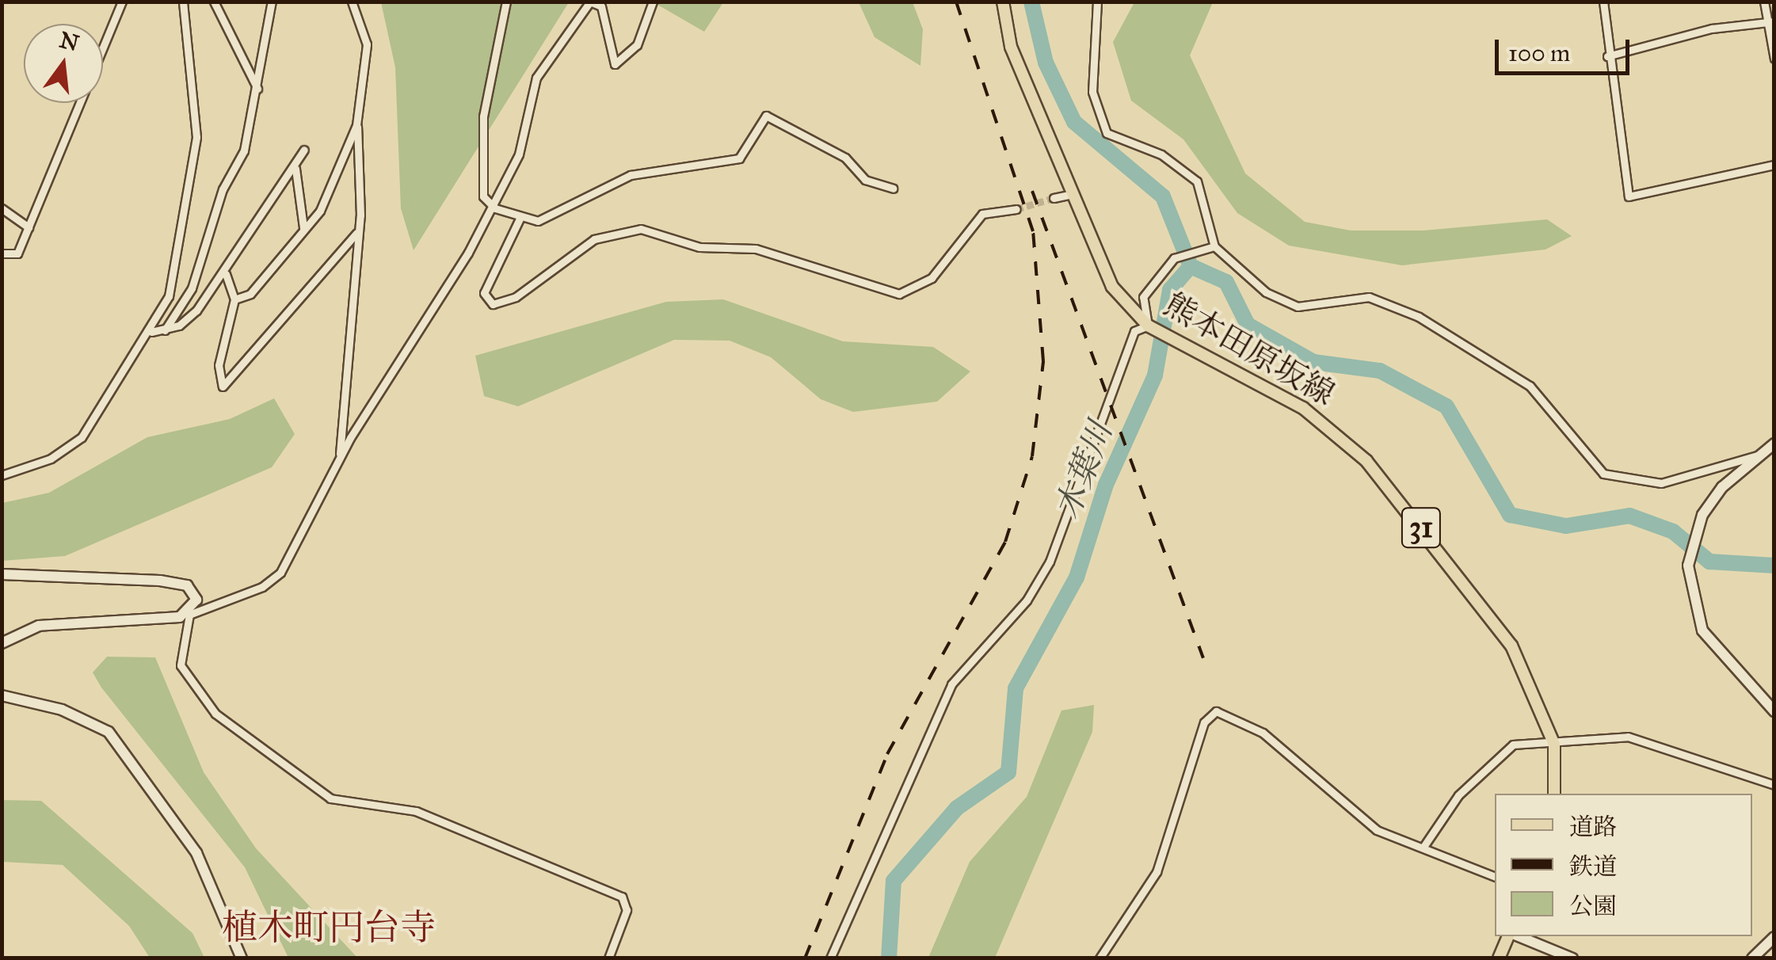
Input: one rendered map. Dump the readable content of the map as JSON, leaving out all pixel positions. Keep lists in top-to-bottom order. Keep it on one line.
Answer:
{"streets":{"main road":["熊本田原坂線","31"]},"districts":["植木町円台寺"],"water":["木葉川"],"legend":["道路","鉄道","公園"],"scale_bar":"100 m","north":"top"}
